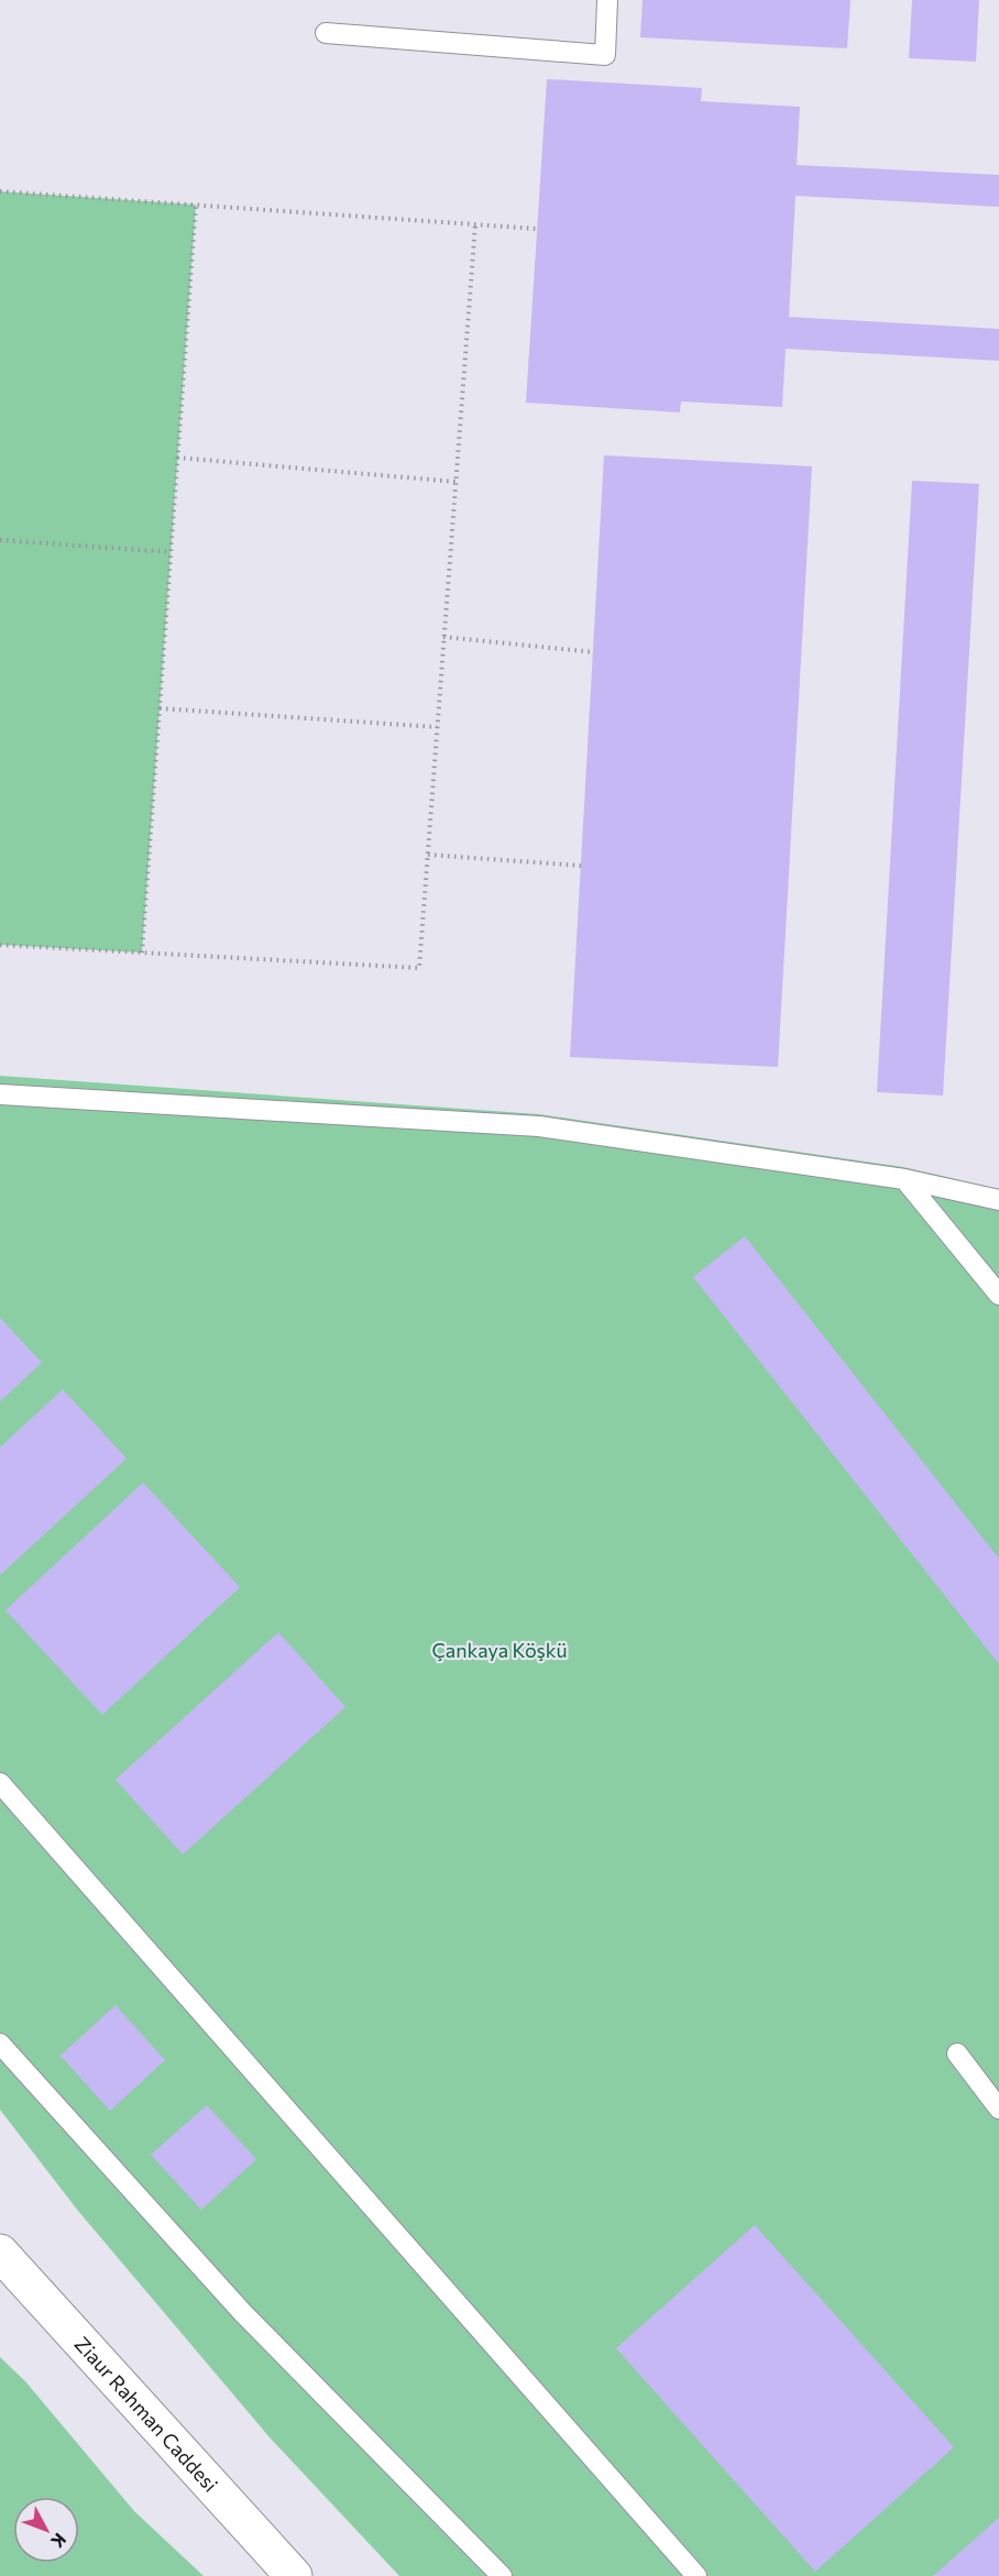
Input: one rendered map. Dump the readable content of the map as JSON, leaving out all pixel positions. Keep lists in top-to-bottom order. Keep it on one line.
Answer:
{"streets":{"main road":["Ziaur Rahman Caddesi"]},"parks":["Çankaya Köşkü"],"north":"bottom right"}
